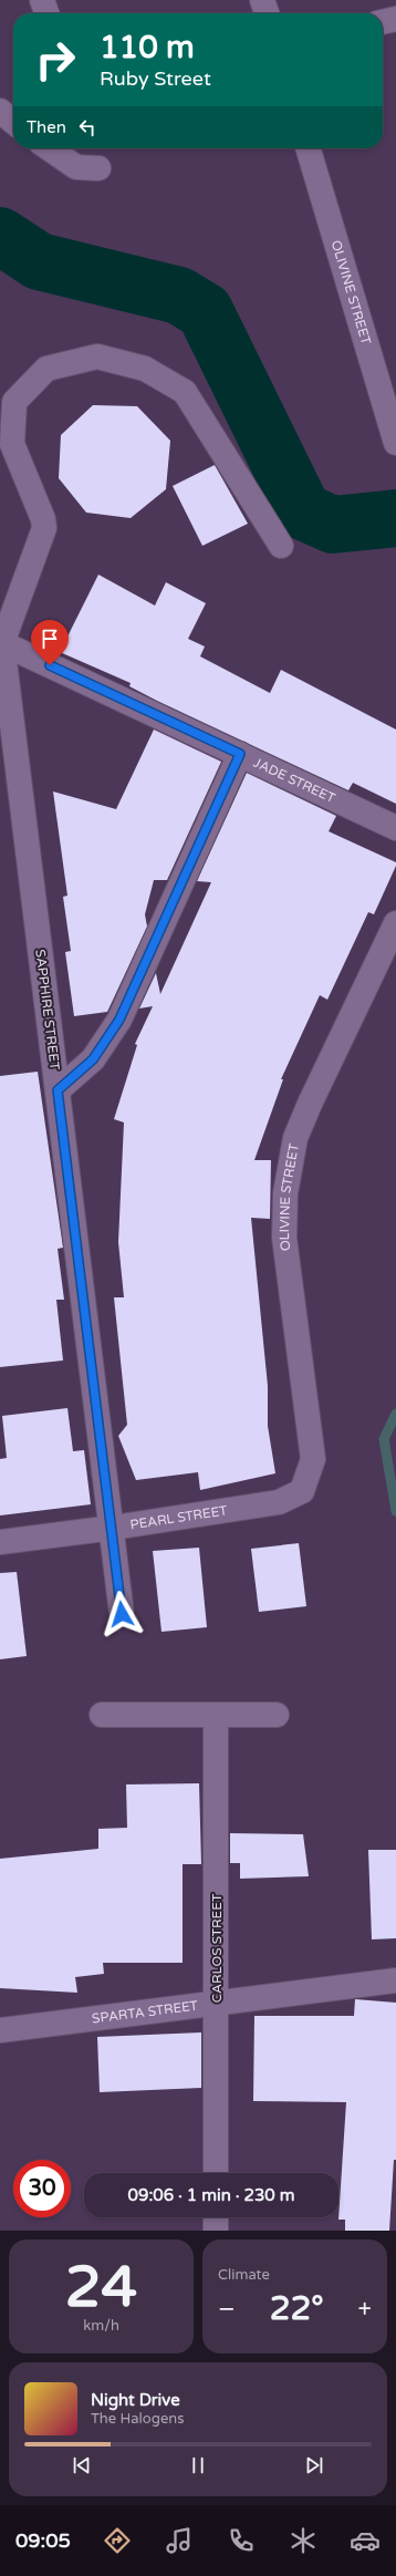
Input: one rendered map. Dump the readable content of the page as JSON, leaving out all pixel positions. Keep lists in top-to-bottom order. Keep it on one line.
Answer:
{"streets":{"street":["OLIVINE STREET","JADE STREET","SAPPHIRE STREET","PEARL STREET","CARLOS STREET","SPARTA STREET"]},"crossings":[["OLIVINE STREET","PEARL STREET"],["JADE STREET","SAPPHIRE STREET"],["SAPPHIRE STREET","PEARL STREET"],["CARLOS STREET","SPARTA STREET"]],"page":{"turn":["110 m","Ruby Street"],"then":"Then","limit":"30","trip":"09:06 · 1 min · 230 m","tile":[["24","km/h"],"Climate"],"heat":["−","22°","+"],"song":["Night Drive","The Halogens"],"tabs":"09:05"}}
